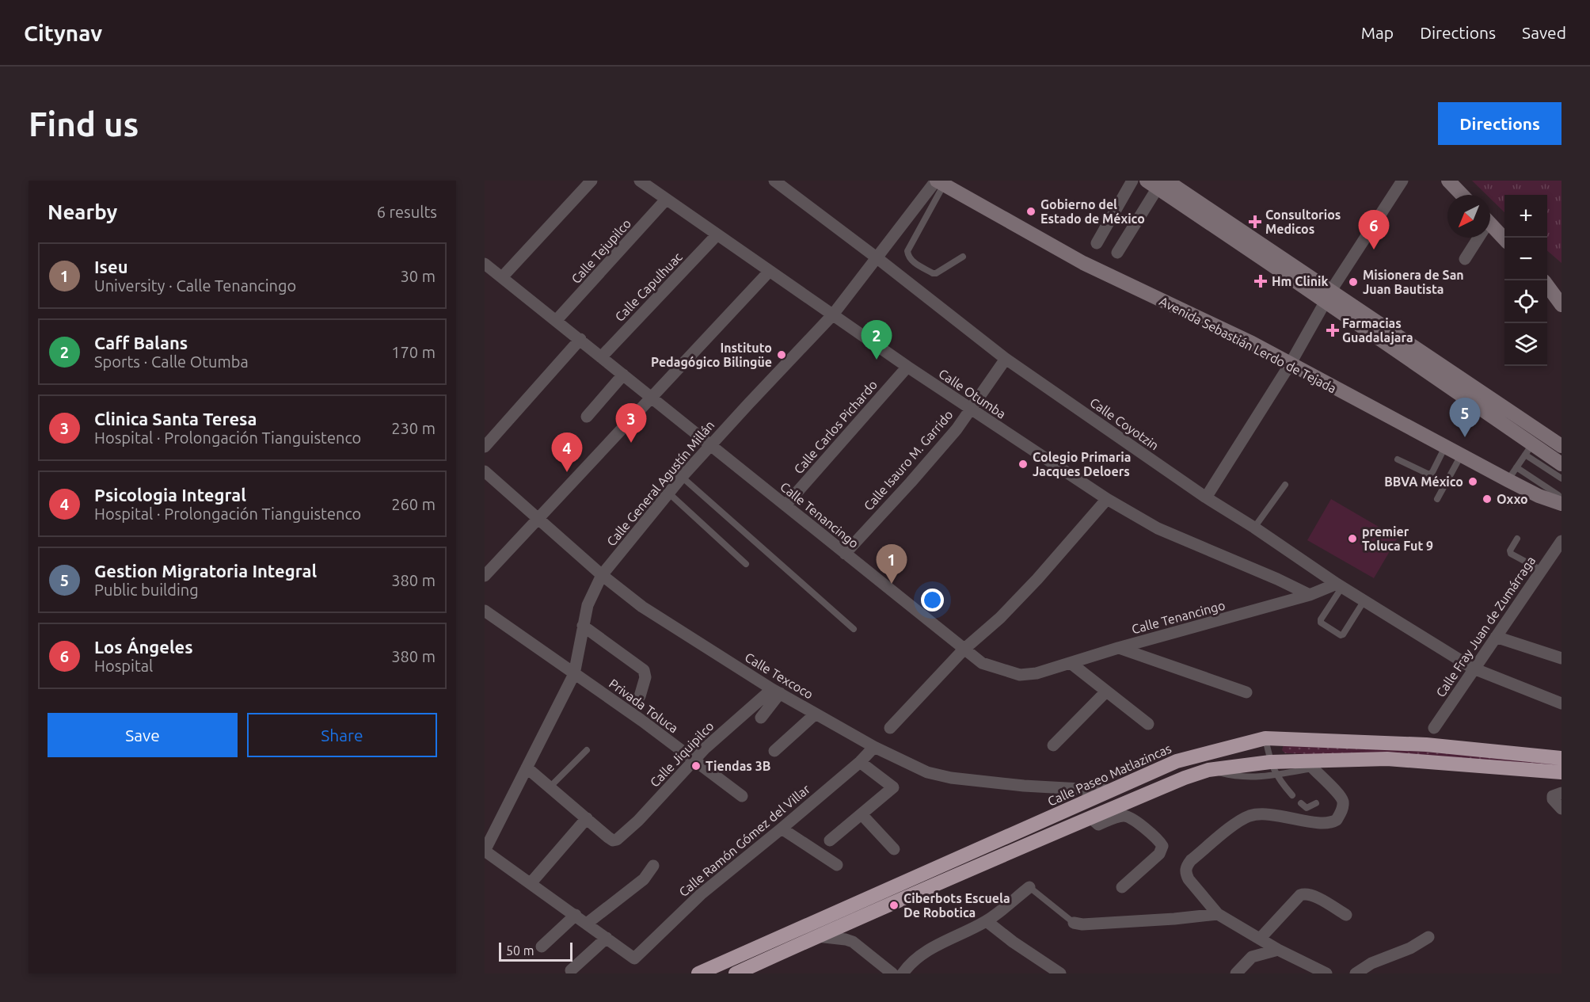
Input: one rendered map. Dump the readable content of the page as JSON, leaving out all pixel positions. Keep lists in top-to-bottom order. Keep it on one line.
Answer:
{"streets":{"highway":["Calle Paseo Matlazincas"],"main road":["Avenida Sebastián Lerdo de Tejada"],"street":["Calle Tejupilco","Calle Capulhuac","Calle Otumba","Calle Coyotzin","Calle Carlos Pichardo","Calle Isauro M. Garrido","Calle General Agustín Millán","Calle Tenancingo","Calle Fray Juan de Zumárraga","Calle Texcoco","Privada Toluca","Calle Jiquipilco","Calle Ramón Gómez del Villar"]},"crossings":[["Calle Tejupilco","Calle Otumba"],["Calle Tejupilco","Calle Tenancingo"],["Calle Capulhuac","Calle Otumba"],["Calle Capulhuac","Calle Tenancingo"],["Avenida Sebastián Lerdo de Tejada","Calle General Agustín Millán"],["Calle Otumba","Calle Carlos Pichardo"],["Calle Otumba","Calle Isauro M. Garrido"],["Calle Otumba","Calle General Agustín Millán"],["Calle Otumba","Calle Tenancingo"],["Calle Coyotzin","Calle Isauro M. Garrido"],["Calle Coyotzin","Calle General Agustín Millán"],["Calle Coyotzin","Calle Tenancingo"],["Calle Coyotzin","Calle Fray Juan de Zumárraga"],["Calle Carlos Pichardo","Calle Tenancingo"],["Calle Isauro M. Garrido","Calle Tenancingo"],["Calle General Agustín Millán","Calle Tenancingo"],["Calle General Agustín Millán","Calle Texcoco"],["Calle General Agustín Millán","Privada Toluca"],["Calle Texcoco","Calle Jiquipilco"],["Calle Texcoco","Calle Paseo Matlazincas"],["Calle Texcoco","Calle Ramón Gómez del Villar"],["Privada Toluca","Calle Jiquipilco"]],"places":{"other":["Gobierno del Estado de México","Misionera de San Juan Bautista","Instituto Pedagógico Bilingüe","Colegio Primaria Jacques Deloers","BBVA México","Oxxo","premier Toluca Fut 9","Tiendas 3B","Ciberbots Escuela De Robotica"],"health":["Consultorios Medicos","Hm Clinik","Farmacias Guadalajara"]},"scale_bar":"50 m","north":"bottom left","page":{"header":"Citynav","nav":["Map","Directions","Saved"],"buttons":["Directions",["Save","Share"]],"title":"Find us","heading":["Nearby","6 results"],"map_buttons":["+","−"],"pins":["6","2","5","3","4","1"],"list":[{"mark":"1","name":"Iseu","note":"University · Calle Tenancingo","value":"30 m"},{"mark":"2","name":"Caff Balans","note":"Sports · Calle Otumba","value":"170 m"},{"mark":"3","name":"Clinica Santa Teresa","note":"Hospital · Prolongación Tianguistenco","value":"230 m"},{"mark":"4","name":"Psicologia Integral","note":"Hospital · Prolongación Tianguistenco","value":"260 m"},{"mark":"5","name":"Gestion Migratoria Integral","note":"Public building","value":"380 m"},{"mark":"6","name":"Los Ángeles","note":"Hospital","value":"380 m"}],"scale":"50 m"}}
